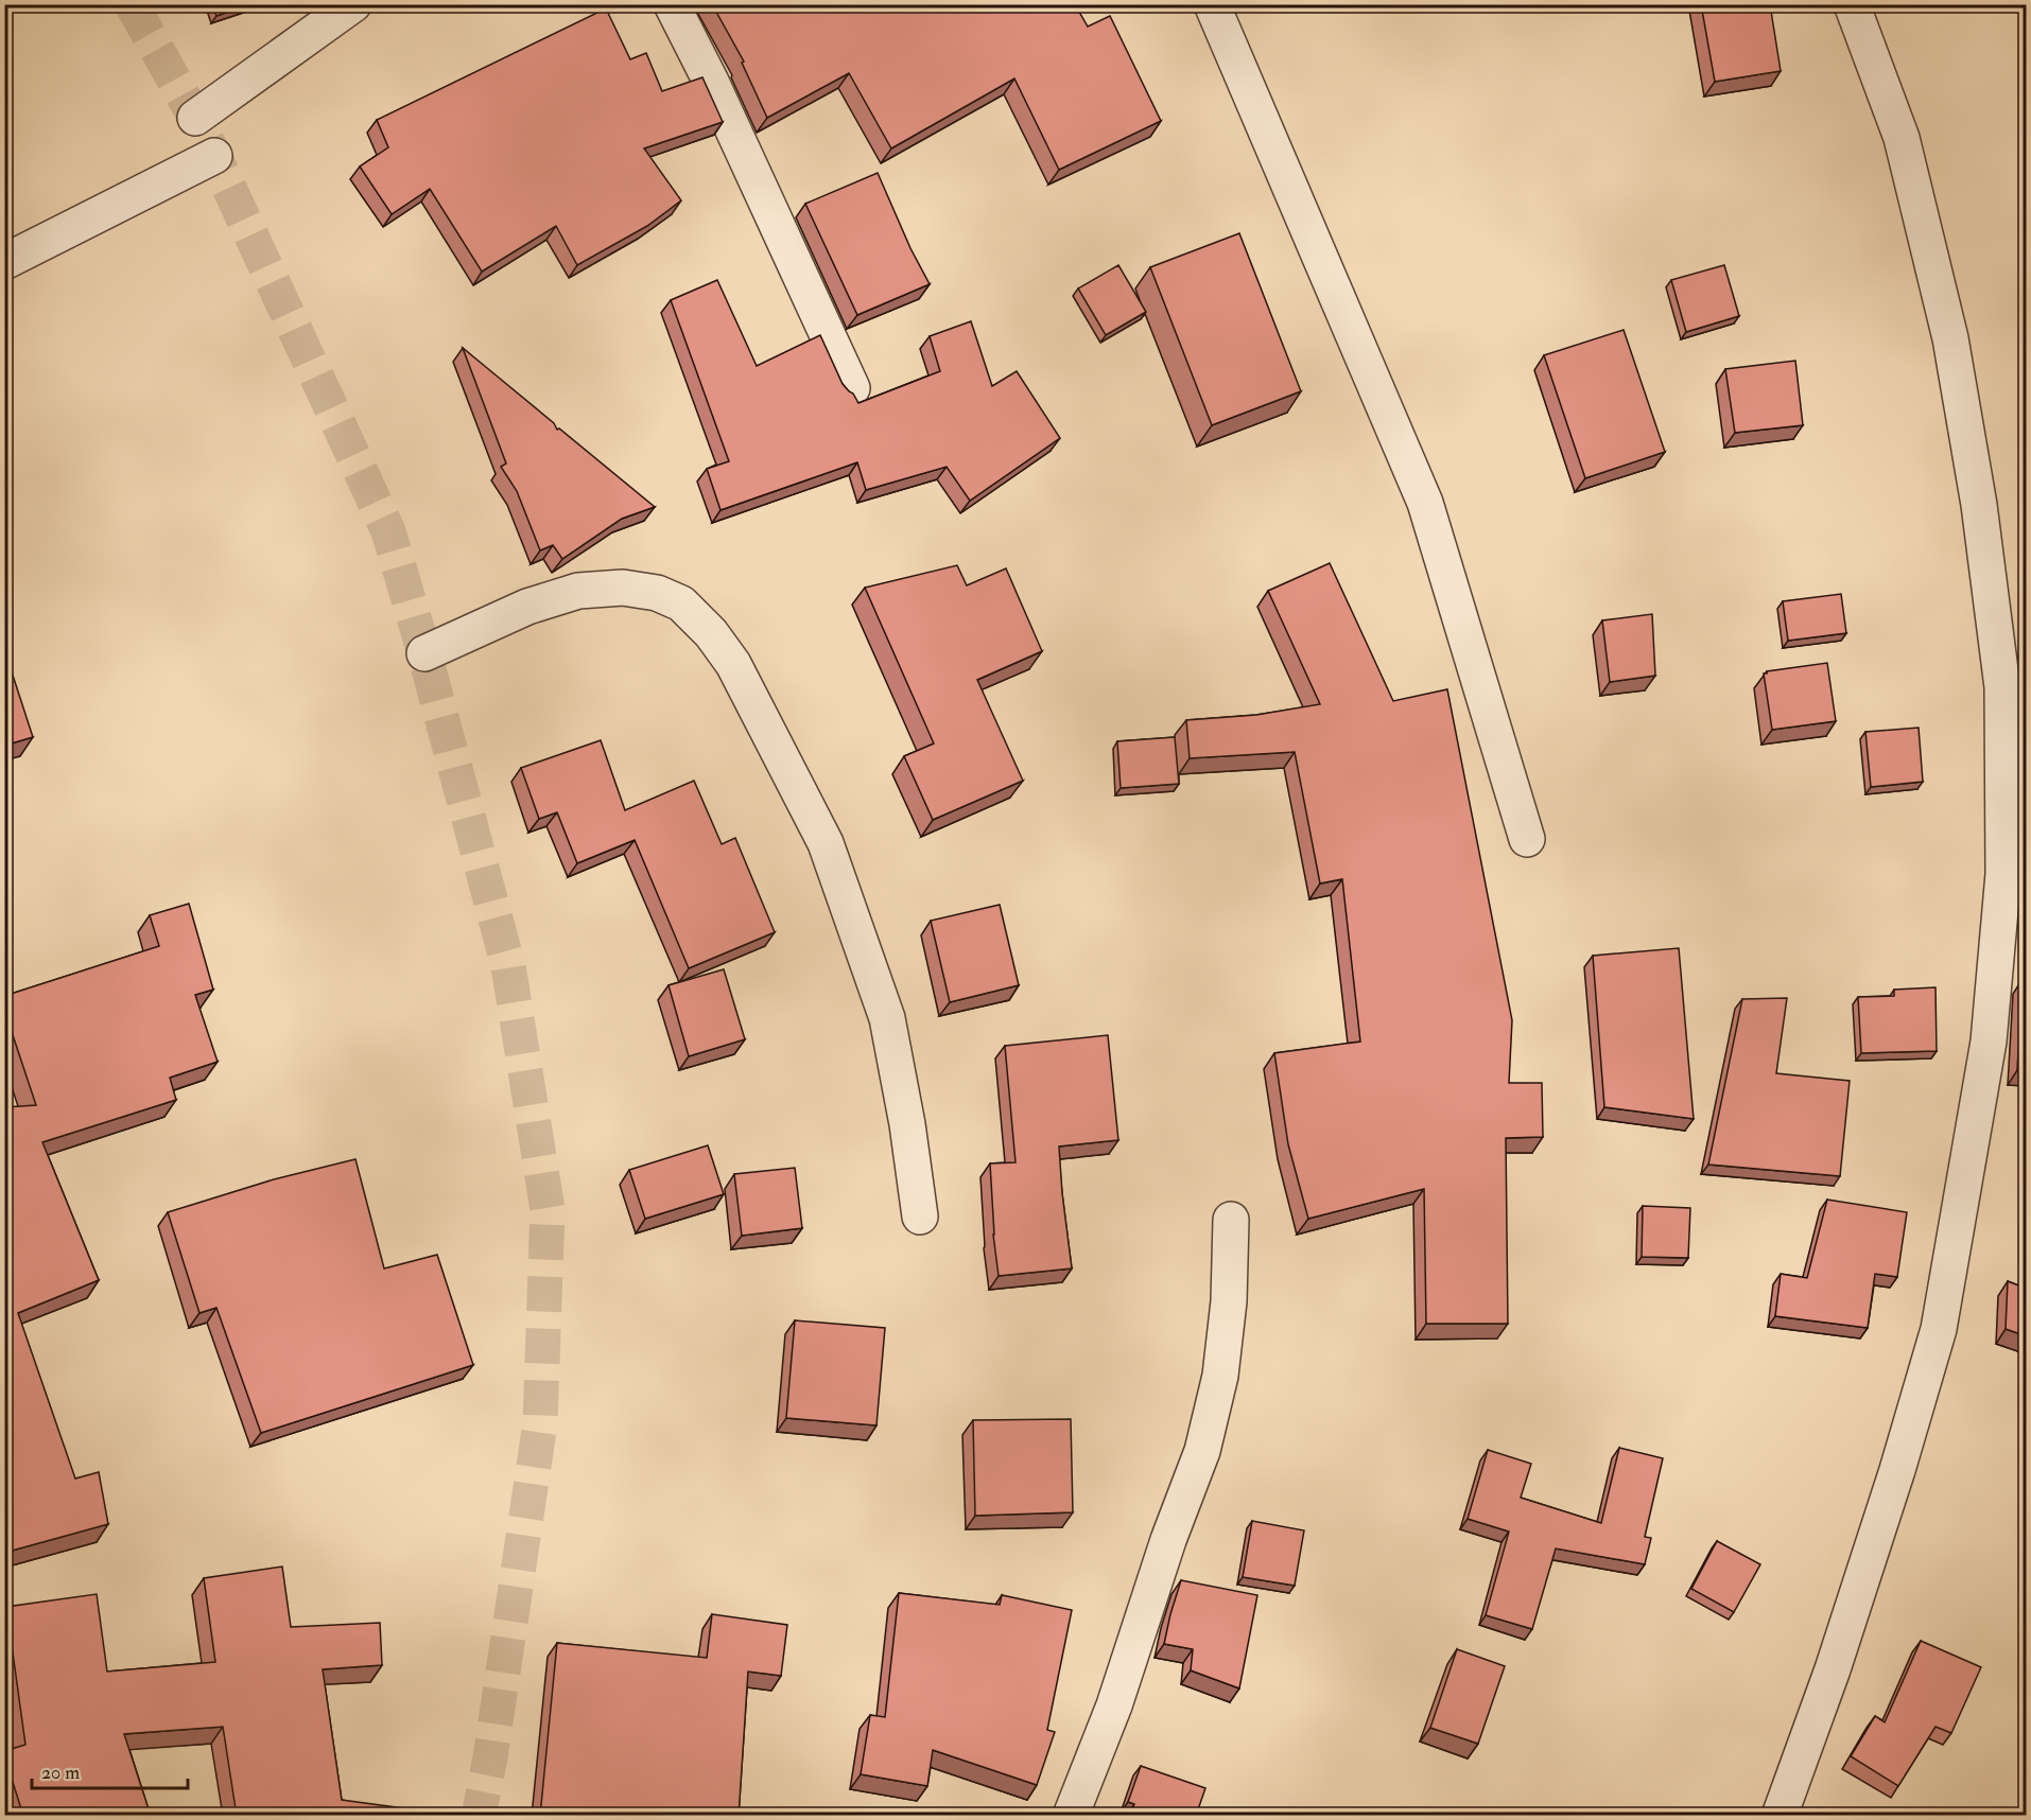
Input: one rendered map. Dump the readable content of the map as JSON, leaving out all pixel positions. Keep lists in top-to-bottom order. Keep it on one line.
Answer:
{"scale_bar":"20 m"}
